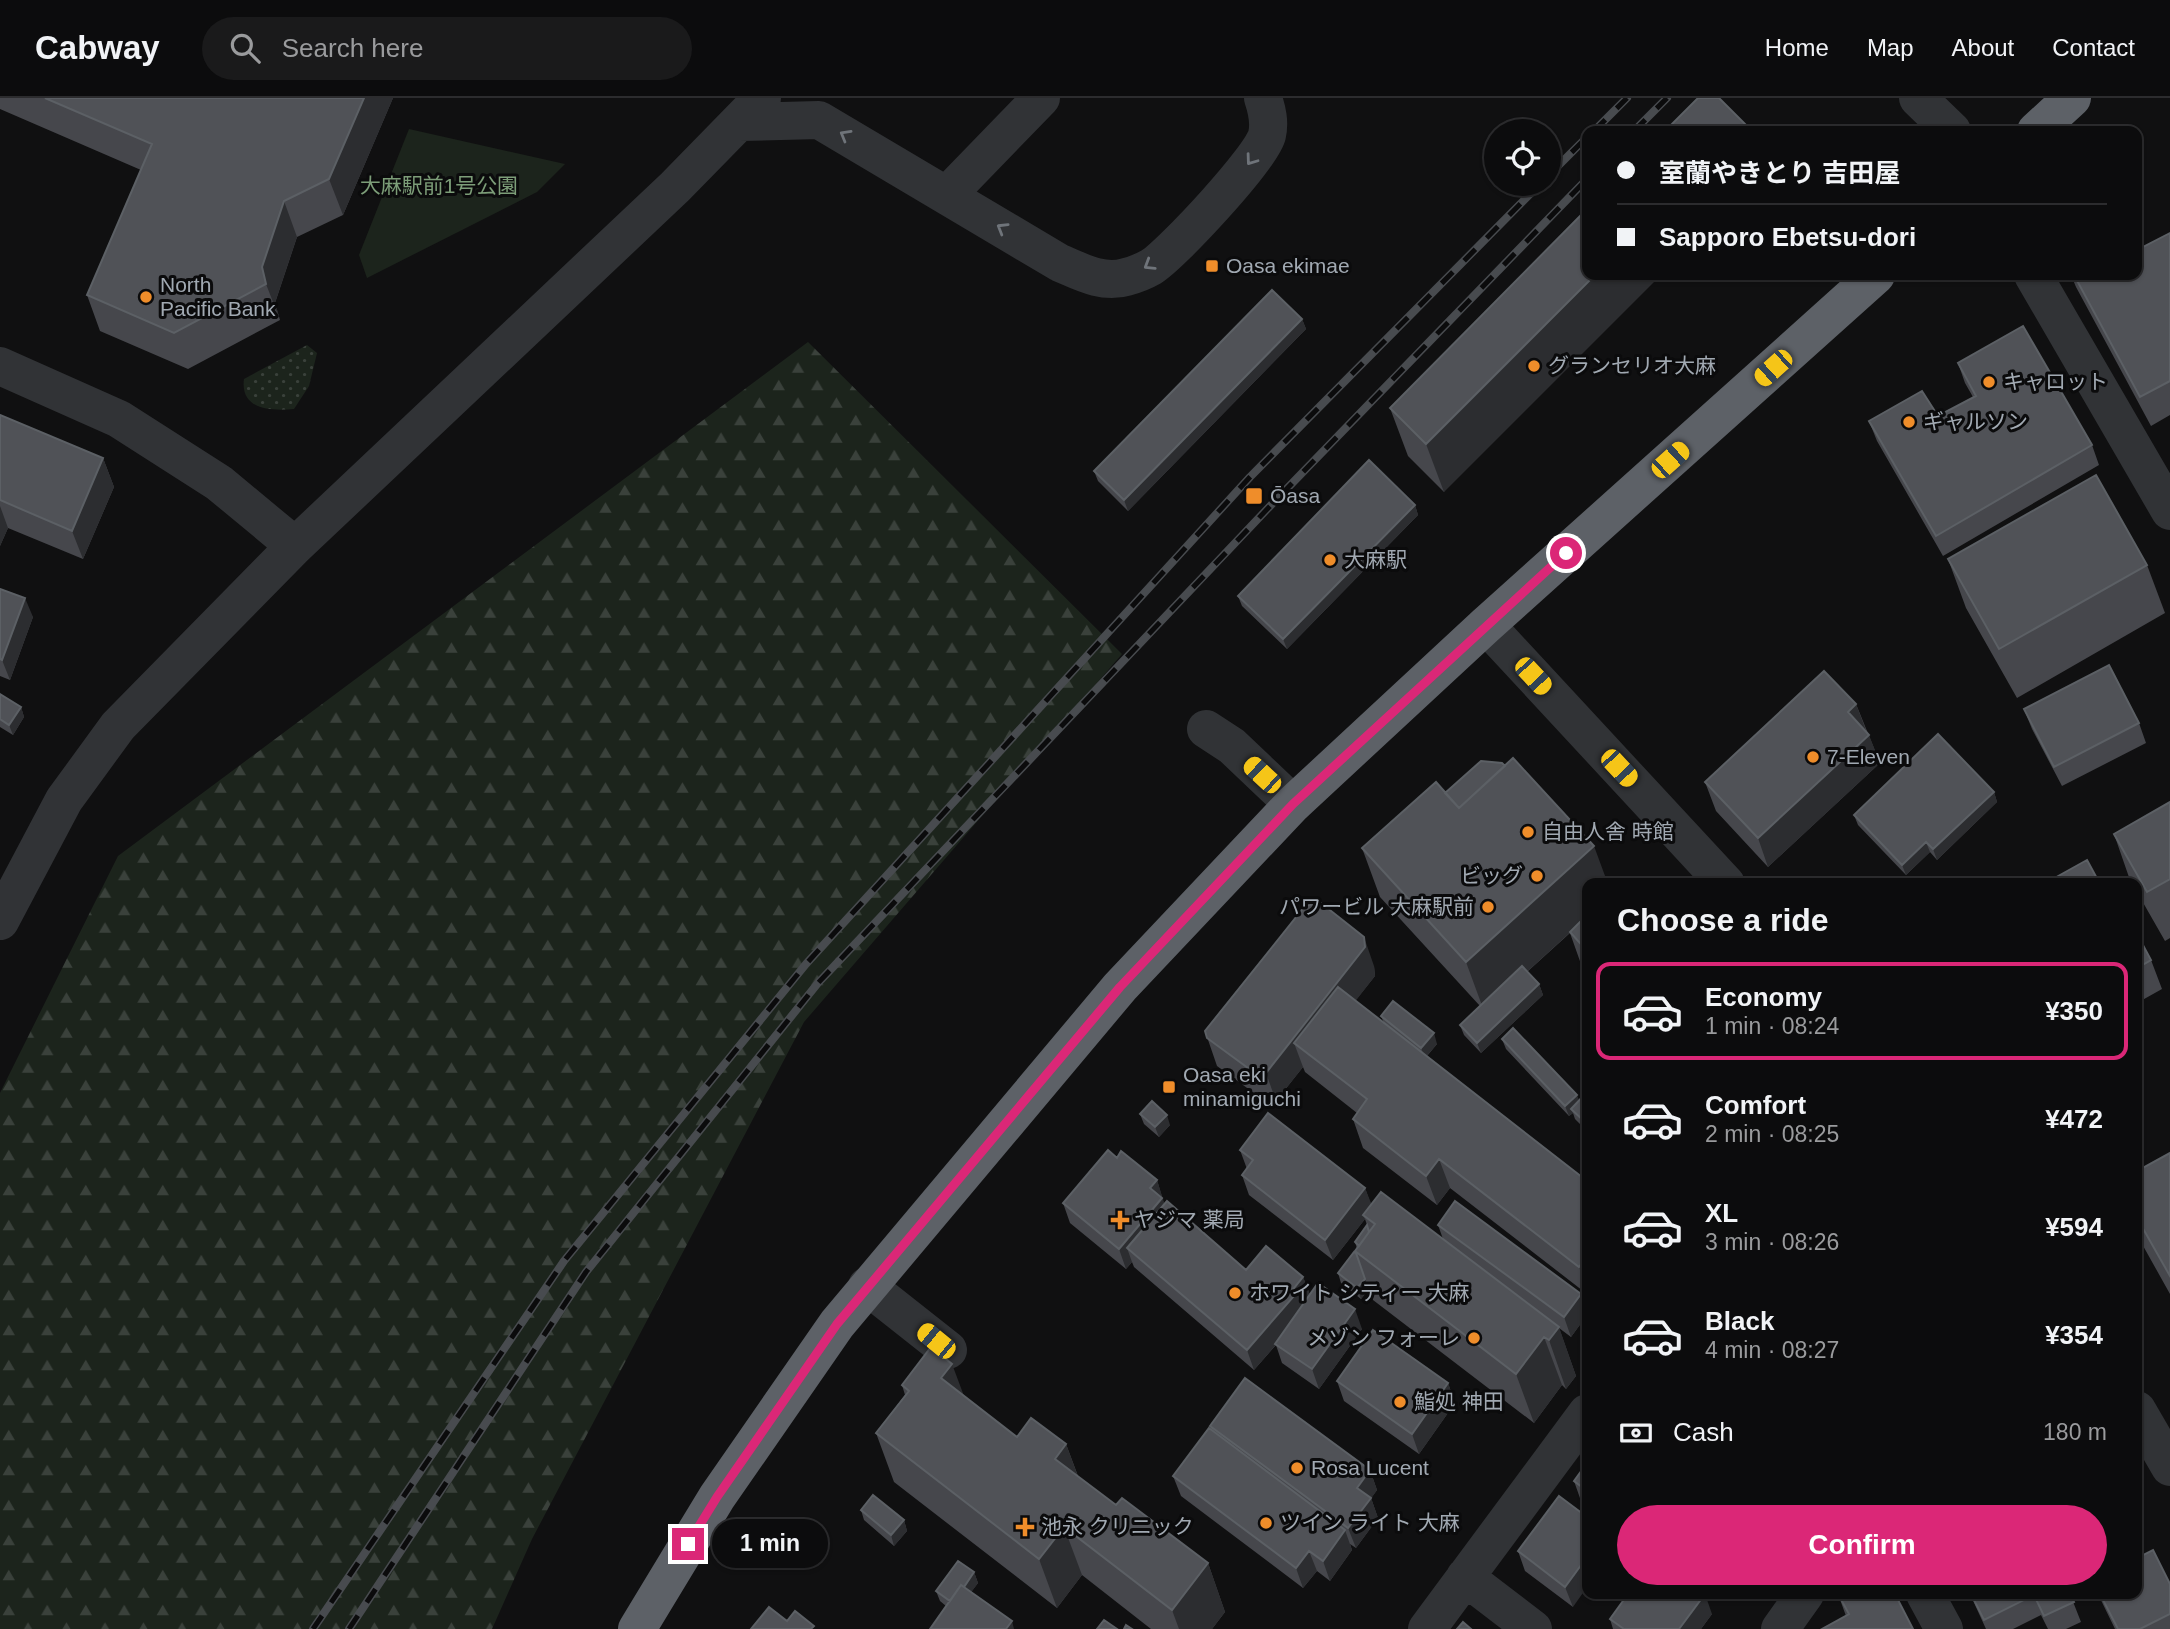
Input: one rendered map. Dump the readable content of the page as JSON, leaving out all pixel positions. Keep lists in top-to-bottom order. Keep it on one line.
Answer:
{"parks":["大麻駅前1号公園"],"places":{"transit":["Oasa ekimae","Ōasa","Oasa eki minamiguchi"],"other":["North Pacific Bank","グランセリオ大麻","キャロット","ギャルソン","大麻駅","7-Eleven","自由人舎 時館","ビッグ","パワービル 大麻駅前","ホワイト シティー 大麻","メゾン フォーレ","鮨処 神田","Rosa Lucent","ツイン ライト 大麻"],"health":["ヤジマ 薬局","池永 クリニック"]},"page":{"header":"Cabway","search":"Search here","nav":["Home","Map","About","Contact"],"banner":["室蘭やきとり 吉田屋","Sapporo Ebetsu-dori"],"heading":"Choose a ride","list":[{"name":"Economy","note":"1 min · 08:24","value":"¥350"},{"name":"Comfort","note":"2 min · 08:25","value":"¥472"},{"name":"XL","note":"3 min · 08:26","value":"¥594"},{"name":"Black","note":"4 min · 08:27","value":"¥354"}],"pay":["Cash","180 m"],"buttons":"Confirm","bubble":"1 min"}}
